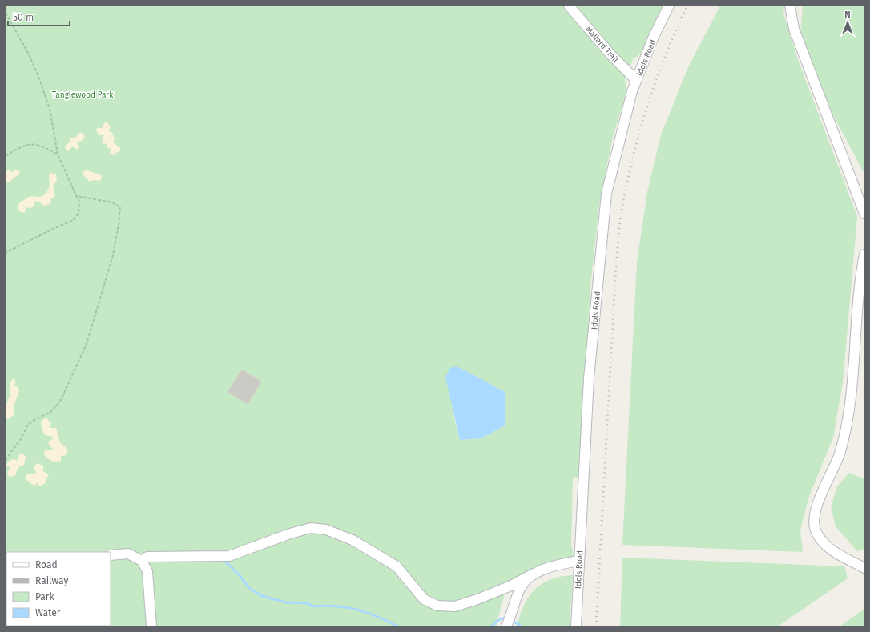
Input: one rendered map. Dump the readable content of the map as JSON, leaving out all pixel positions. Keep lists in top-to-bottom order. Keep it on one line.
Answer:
{"streets":{"street":["Mallard Trail","Idols Road"]},"crossings":[["Mallard Trail","Idols Road"]],"parks":["Tanglewood Park"],"legend":["Road","Railway","Park","Water"],"scale_bar":"50 m","north":"top"}
